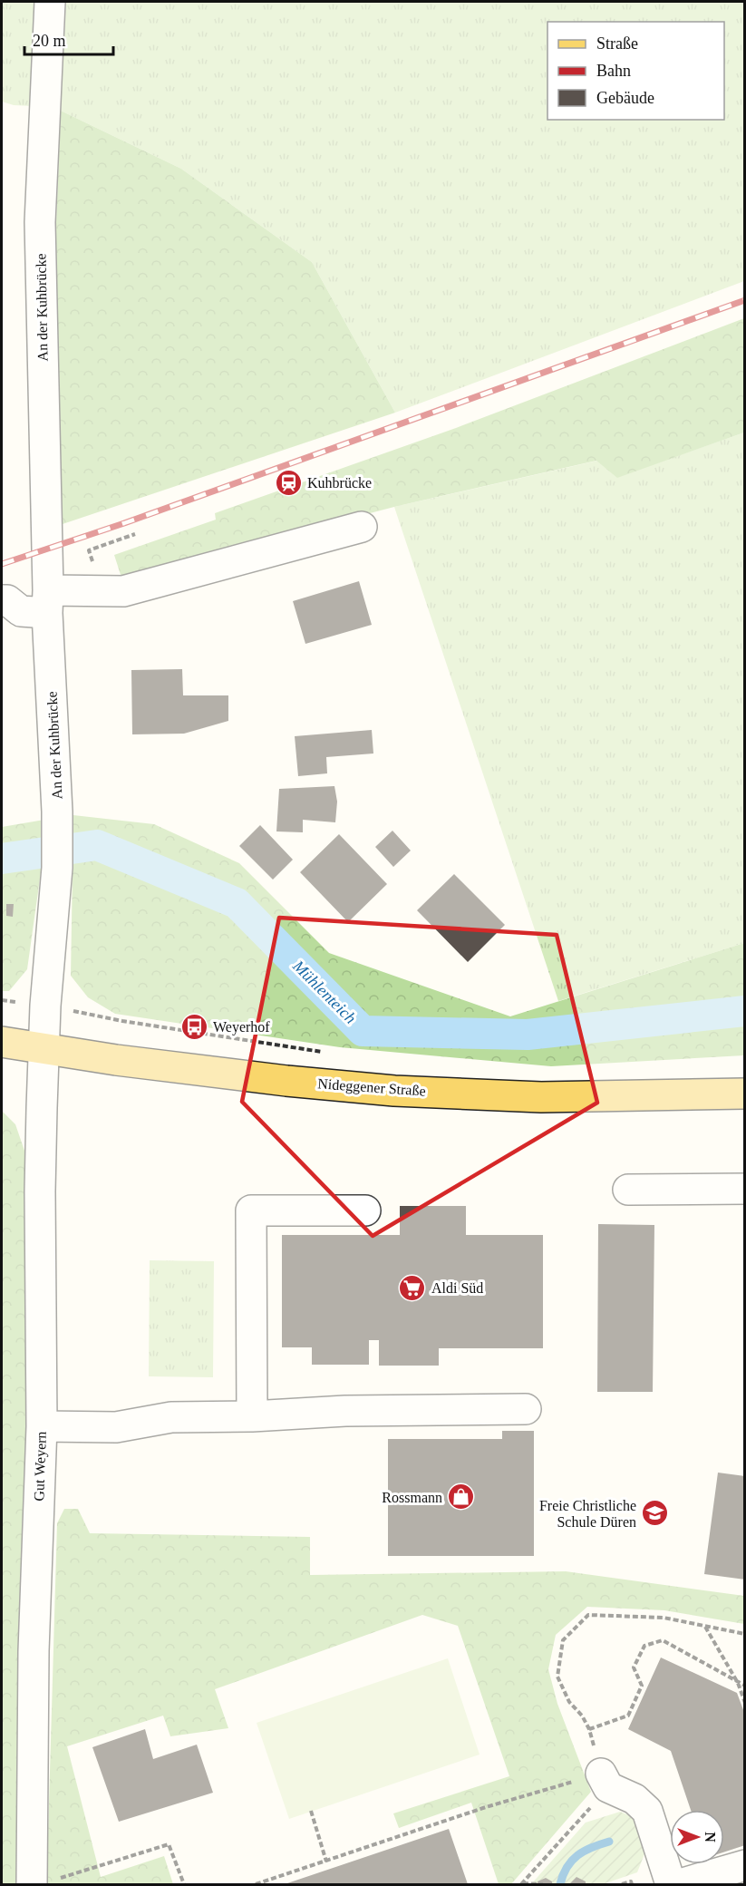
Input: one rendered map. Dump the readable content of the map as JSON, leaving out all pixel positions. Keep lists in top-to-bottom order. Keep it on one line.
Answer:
{"streets":{"main road":["Nideggener Straße"],"street":["An der Kuhbrücke","Gut Weyern"]},"crossings":[["Nideggener Straße","Gut Weyern"]],"water":["Mühlenteich"],"places":{"station":["Kuhbrücke"],"bus stop":["Weyerhof"],"supermarket":["Aldi Süd"],"shop":["Rossmann"],"school or university":["Freie Christliche Schule Düren"]},"legend":["Straße","Bahn","Gebäude"],"scale_bar":"20 m","north":"right"}
